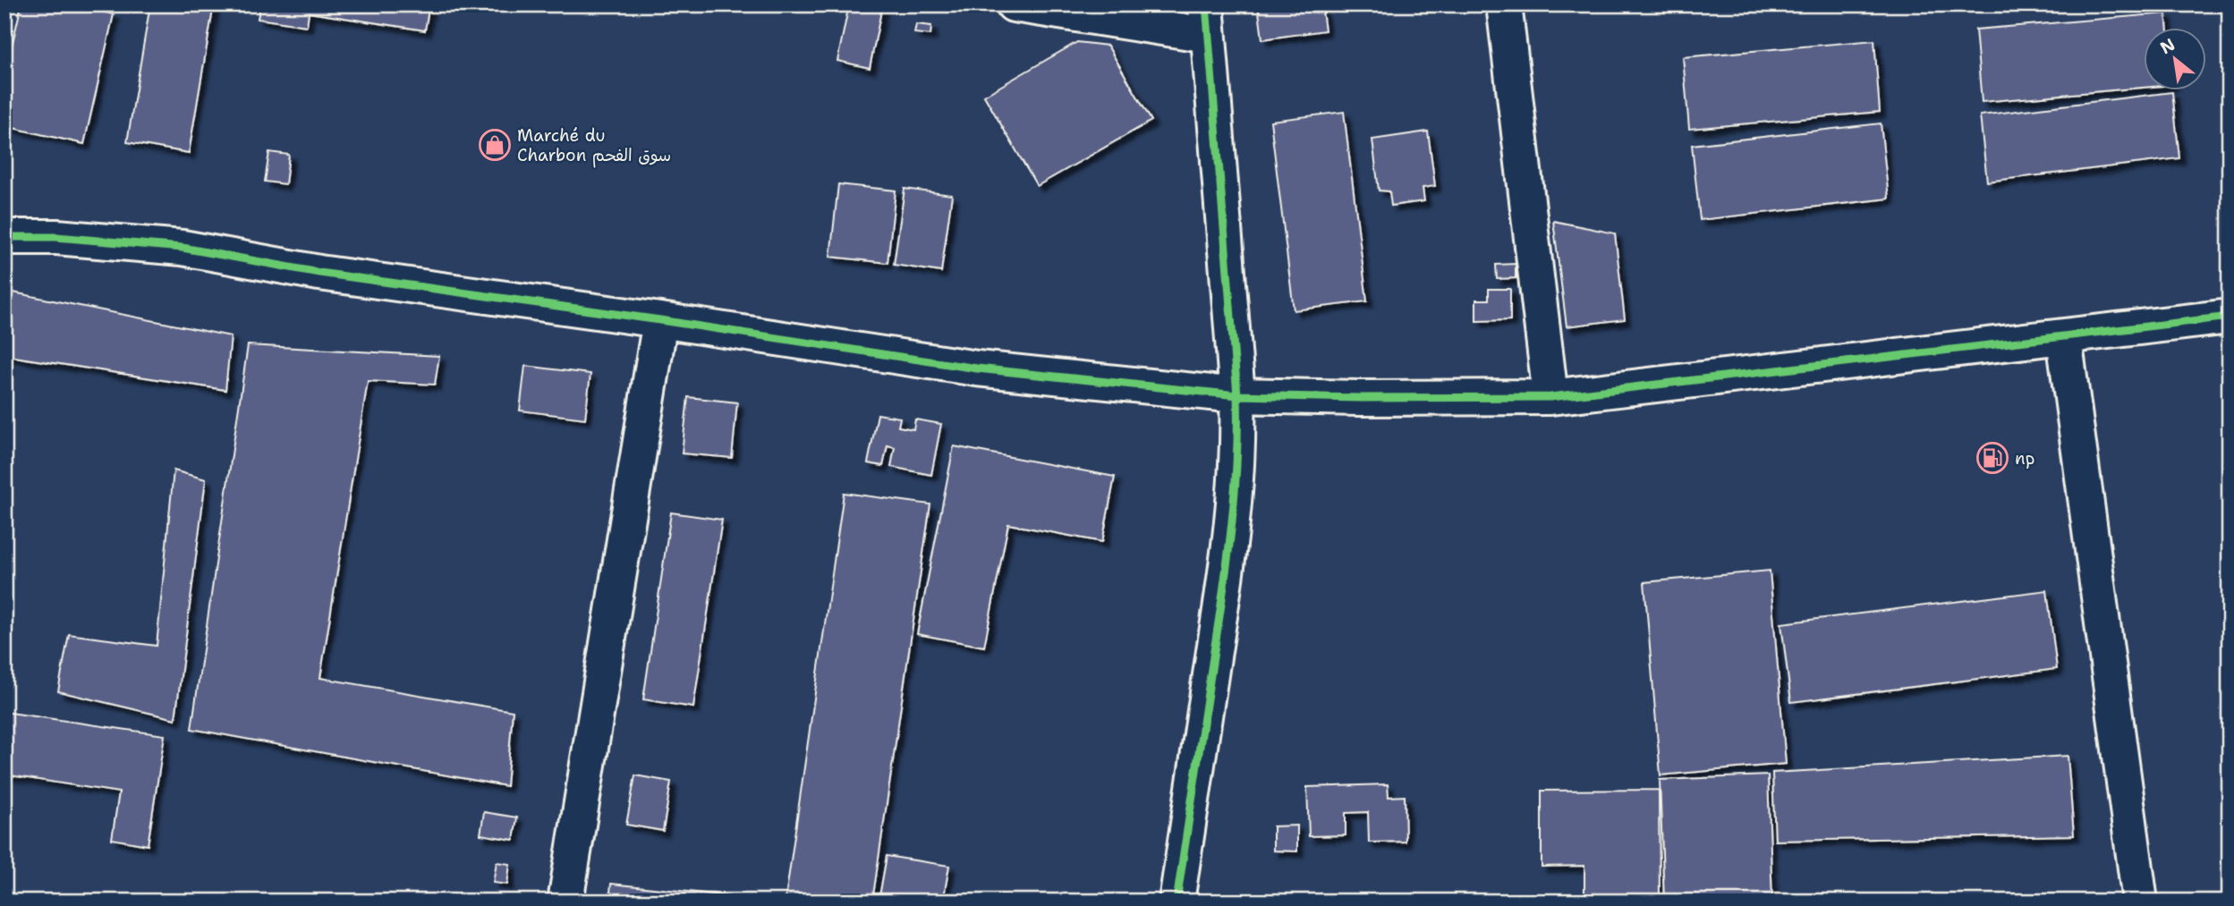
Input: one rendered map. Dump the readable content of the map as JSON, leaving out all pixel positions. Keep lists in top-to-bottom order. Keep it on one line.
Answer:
{"places":{"shop":["Marché du Charbon سوق الفحم"],"fuel station":["np"]},"north":"top left"}
